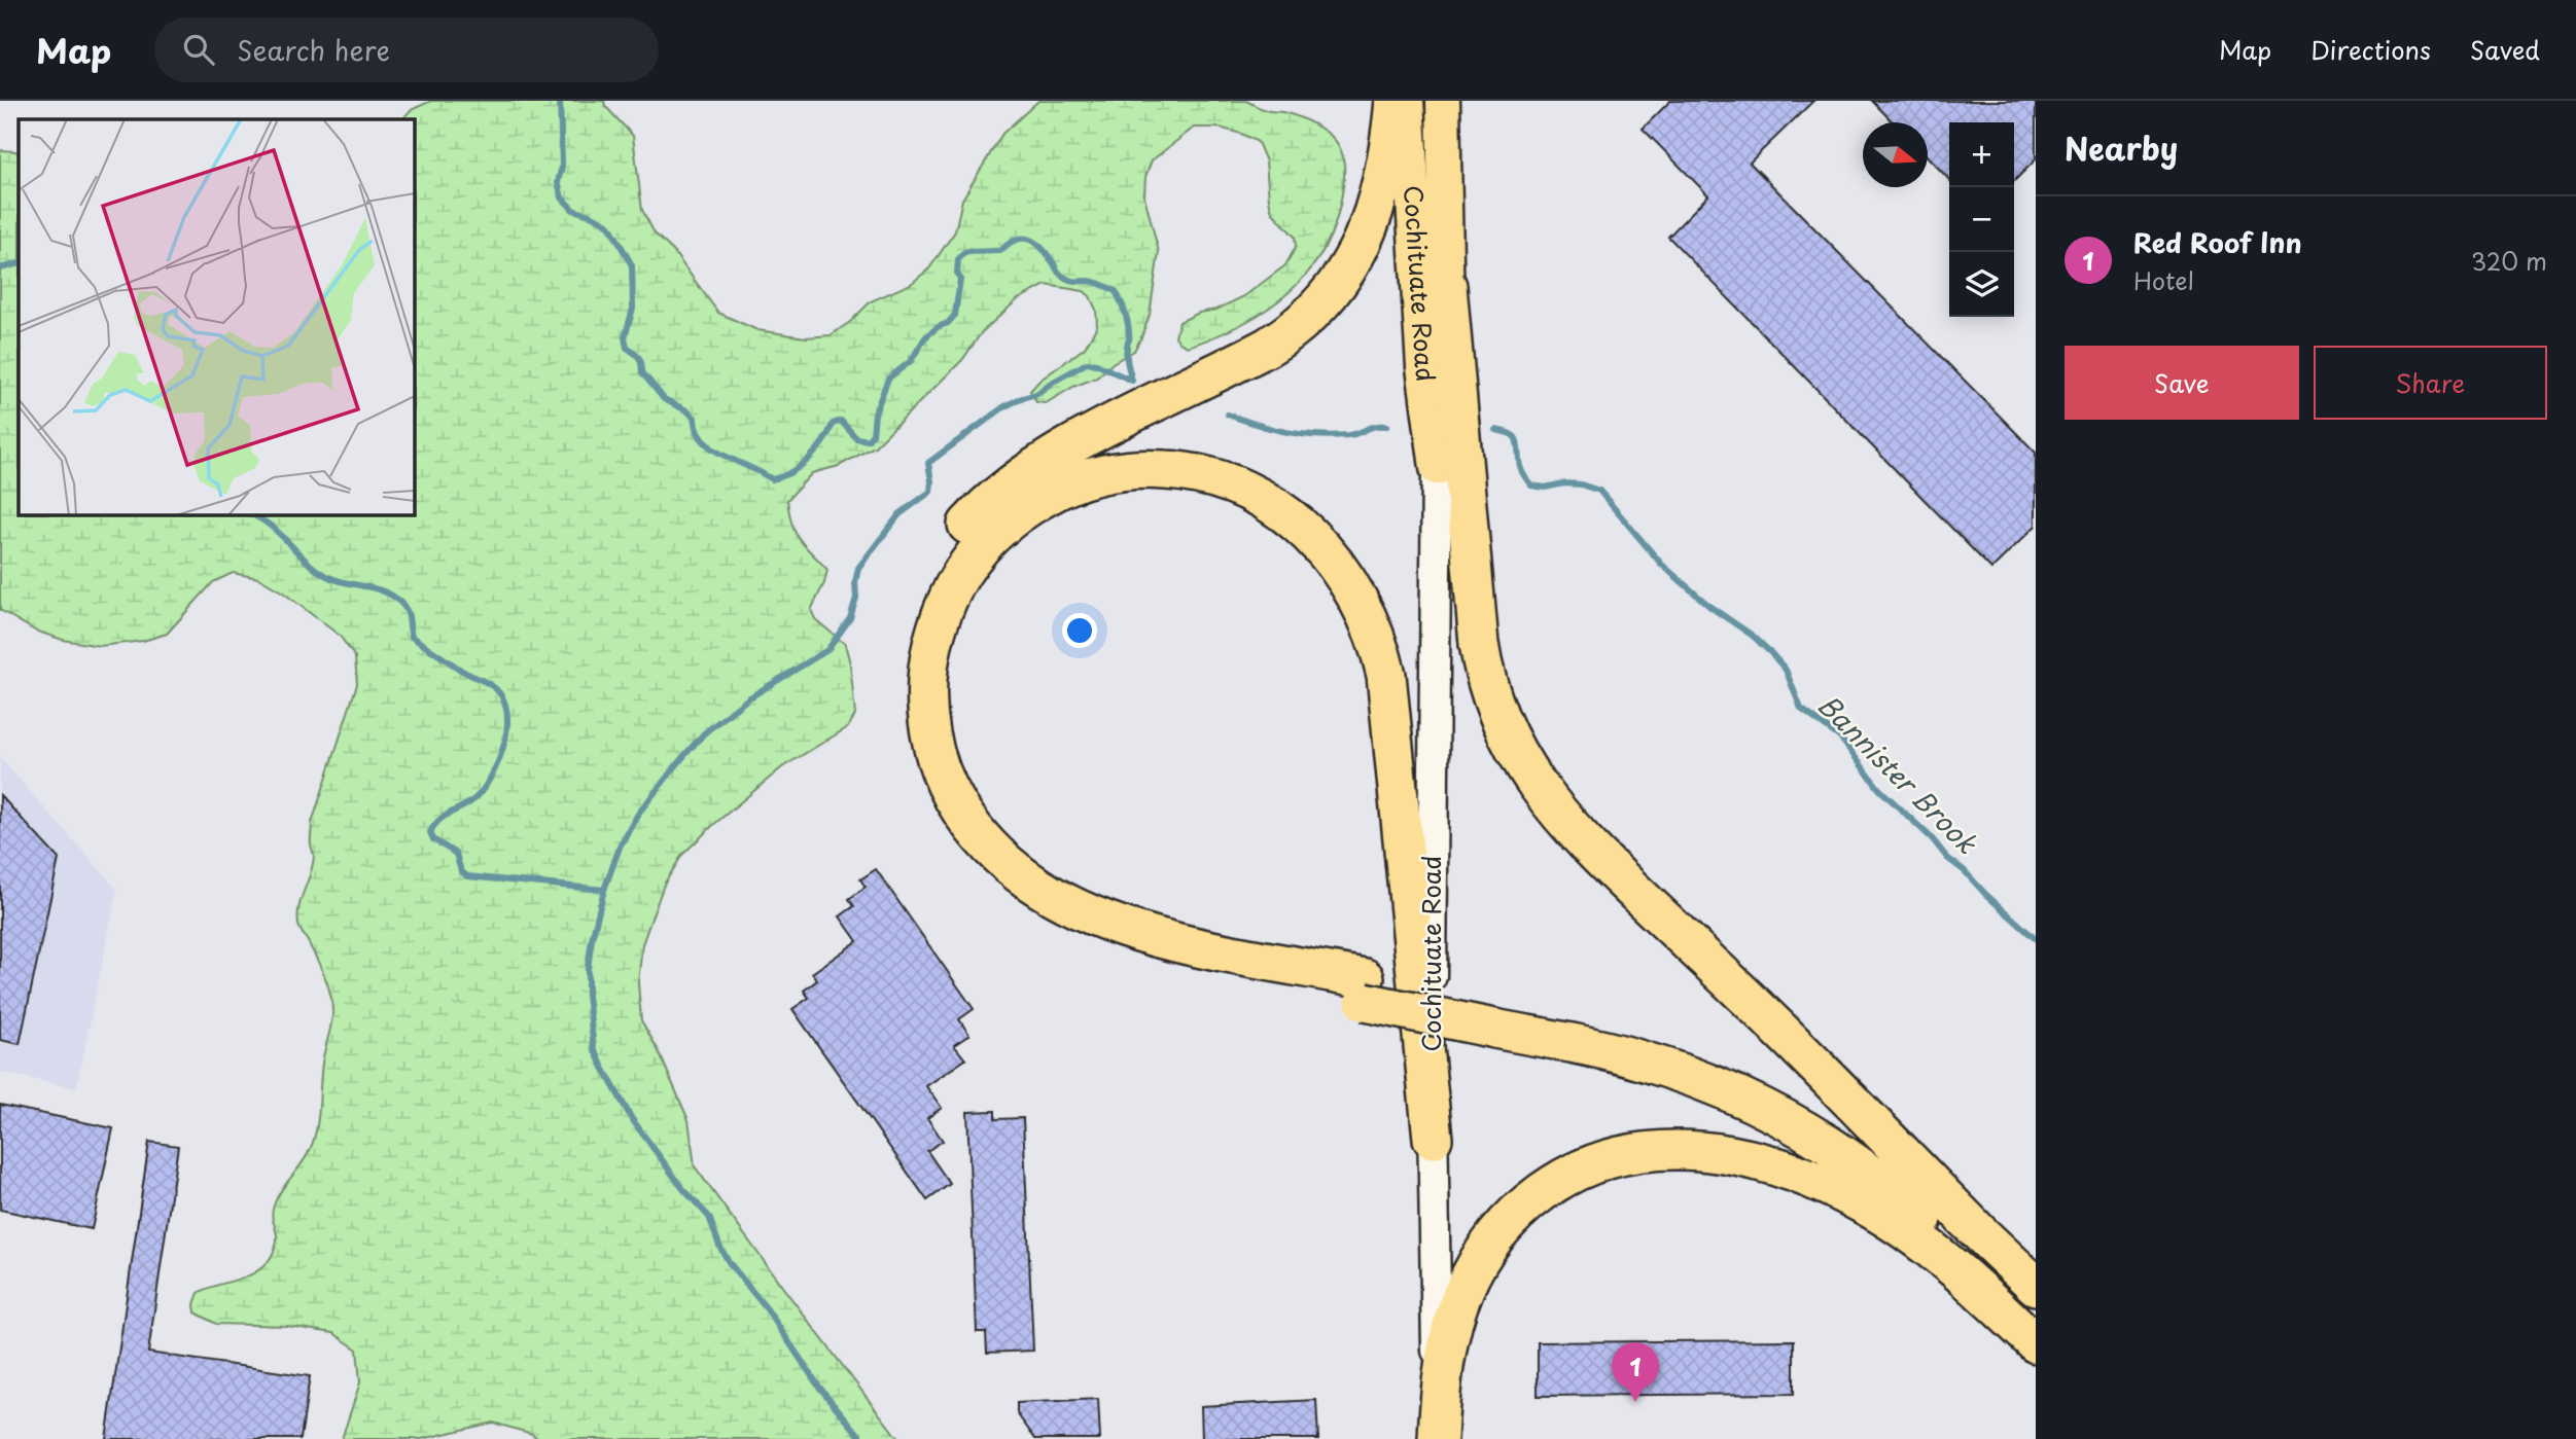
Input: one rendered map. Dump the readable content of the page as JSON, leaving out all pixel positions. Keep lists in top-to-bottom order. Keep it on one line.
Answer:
{"streets":{"main road":["Cochituate Road"]},"water":["Bannister Brook"],"north":"right","page":{"header":"Map","search":"Search here","nav":["Map","Directions","Saved"],"heading":"Nearby","map_buttons":["+","−"],"list":[{"mark":"1","name":"Red Roof Inn","note":"Hotel","value":"320 m"}],"buttons":["Save","Share"],"pins":"1"}}
